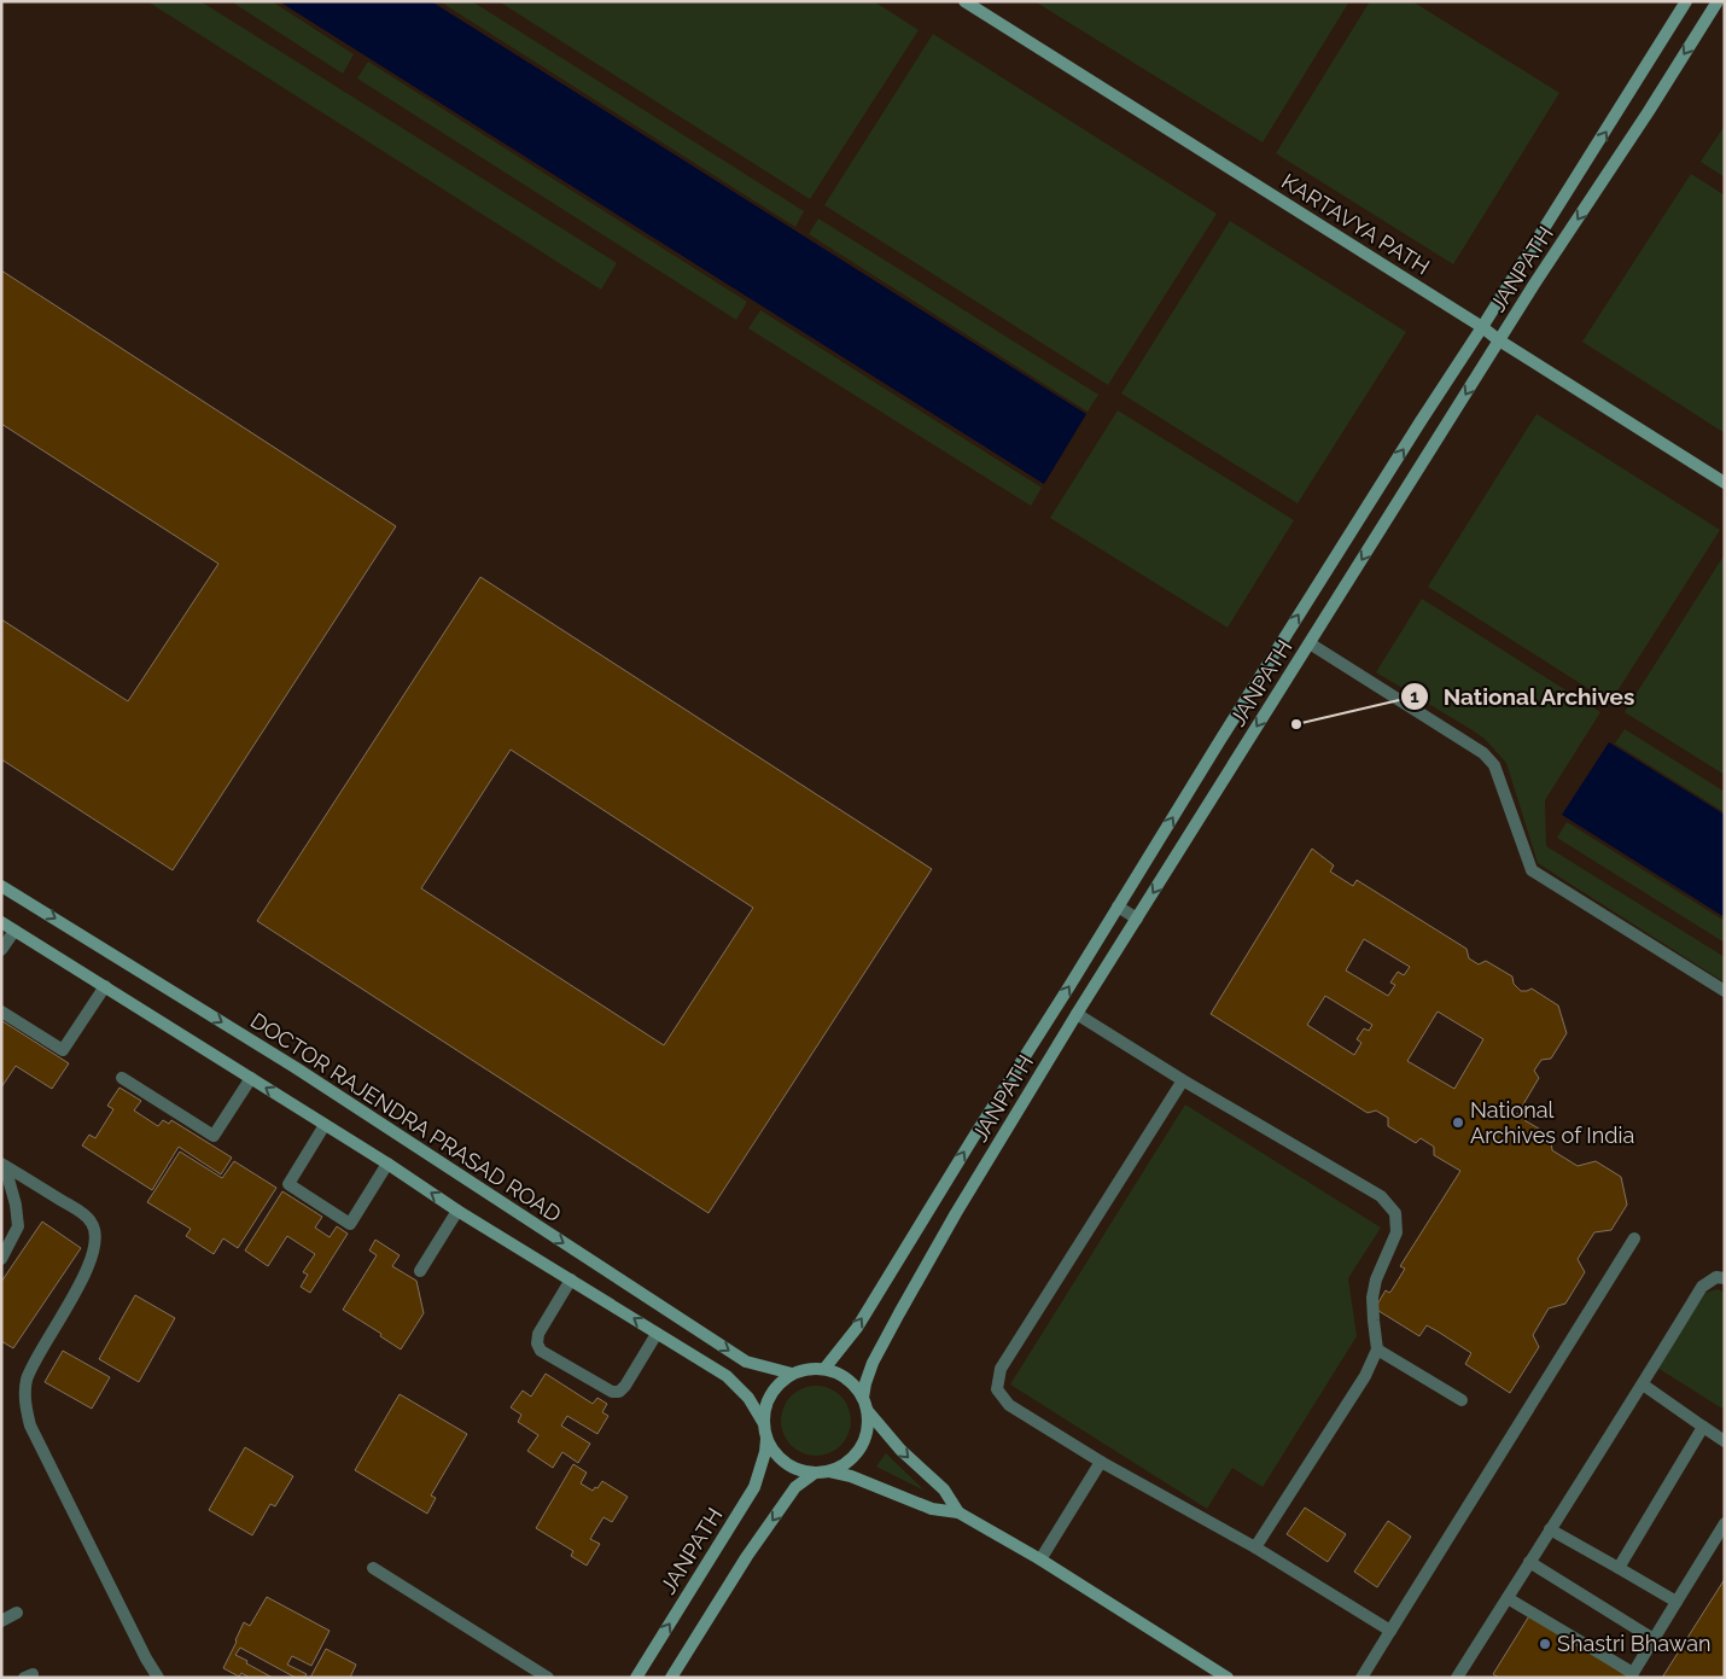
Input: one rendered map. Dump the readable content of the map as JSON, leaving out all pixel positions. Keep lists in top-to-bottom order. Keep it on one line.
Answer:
{"streets":{"main road":["KARTAVYA PATH","JANPATH","DOCTOR RAJENDRA PRASAD ROAD"]},"crossings":[["KARTAVYA PATH","JANPATH"],["JANPATH","DOCTOR RAJENDRA PRASAD ROAD"]],"places":["National Archives","National Archives of India","Shastri Bhawan"]}
